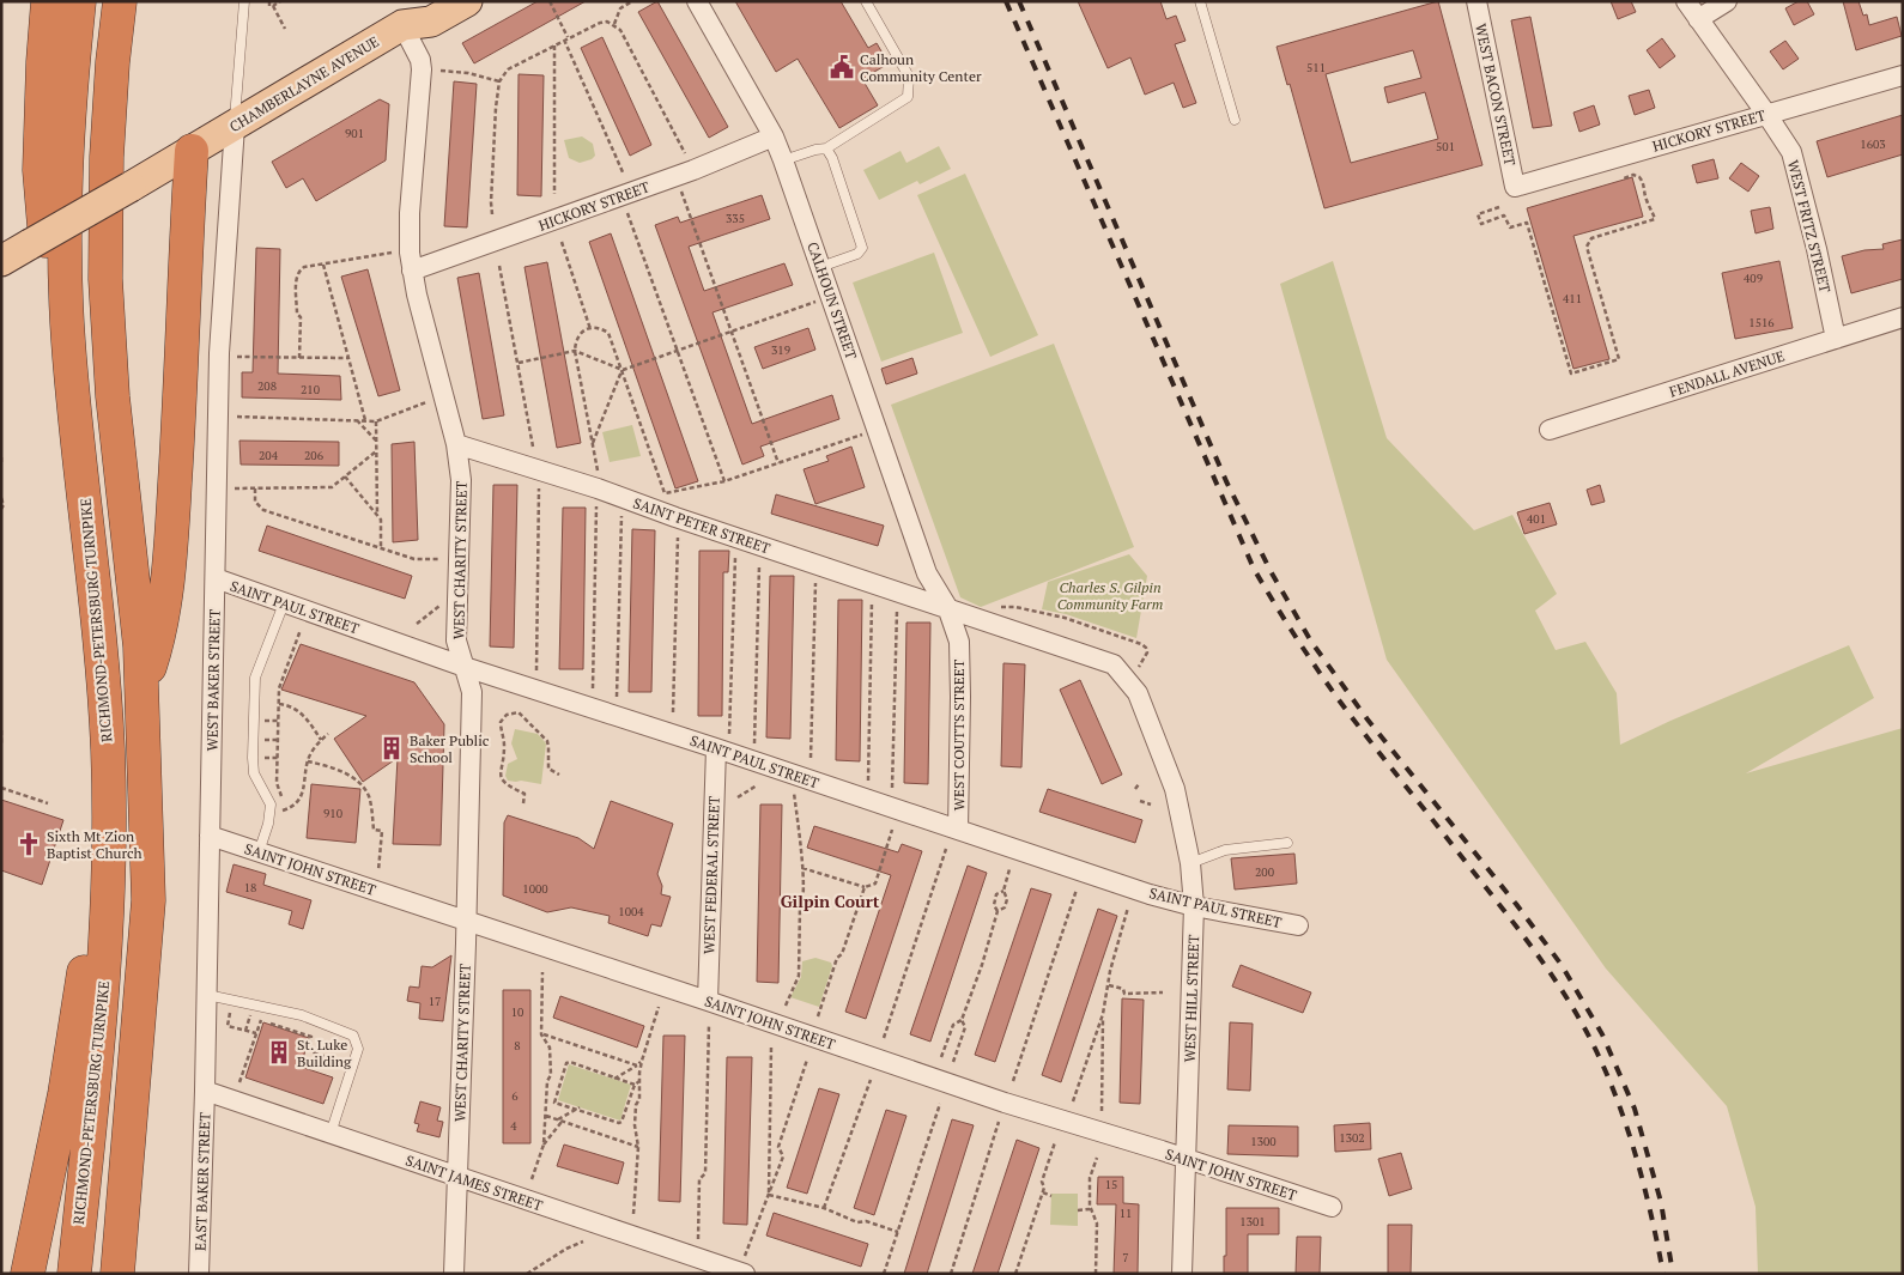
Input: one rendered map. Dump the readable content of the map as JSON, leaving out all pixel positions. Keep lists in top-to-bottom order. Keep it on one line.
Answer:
{"streets":{"highway":["RICHMOND-PETERSBURG TURNPIKE"],"main road":["CHAMBERLAYNE AVENUE"],"street":["WEST BACON STREET","HICKORY STREET","WEST FRITZ STREET","CALHOUN STREET","FENDALL AVENUE","SAINT PETER STREET","WEST CHARITY STREET","SAINT PAUL STREET","WEST BAKER STREET","WEST COUTTS STREET","SAINT JOHN STREET","WEST FEDERAL STREET","WEST HILL STREET","EAST BAKER STREET","SAINT JAMES STREET"]},"crossings":[["CHAMBERLAYNE AVENUE","WEST CHARITY STREET"],["CHAMBERLAYNE AVENUE","WEST BAKER STREET"],["WEST BACON STREET","HICKORY STREET"],["HICKORY STREET","WEST FRITZ STREET"],["HICKORY STREET","CALHOUN STREET"],["HICKORY STREET","WEST CHARITY STREET"],["WEST FRITZ STREET","FENDALL AVENUE"],["CALHOUN STREET","SAINT PETER STREET"],["CALHOUN STREET","WEST COUTTS STREET"],["CALHOUN STREET","WEST HILL STREET"],["SAINT PETER STREET","WEST CHARITY STREET"],["SAINT PETER STREET","WEST COUTTS STREET"],["SAINT PETER STREET","WEST HILL STREET"],["WEST CHARITY STREET","SAINT PAUL STREET"],["WEST CHARITY STREET","SAINT JOHN STREET"],["WEST CHARITY STREET","SAINT JAMES STREET"],["SAINT PAUL STREET","WEST BAKER STREET"],["SAINT PAUL STREET","WEST COUTTS STREET"],["SAINT PAUL STREET","WEST FEDERAL STREET"],["SAINT PAUL STREET","WEST HILL STREET"],["WEST BAKER STREET","SAINT JOHN STREET"],["WEST BAKER STREET","EAST BAKER STREET"],["WEST BAKER STREET","SAINT JAMES STREET"],["WEST COUTTS STREET","WEST HILL STREET"],["SAINT JOHN STREET","WEST FEDERAL STREET"],["SAINT JOHN STREET","WEST HILL STREET"],["EAST BAKER STREET","SAINT JAMES STREET"]],"districts":["Gilpin Court"],"parks":["Charles S. Gilpin Community Farm"],"places":{"public building":["Calhoun Community Center"],"building":["Baker Public School","St. Luke Building"],"church":["Sixth Mt Zion Baptist Church"]},"house_numbers":["511","901","1603","501","335","409","411","1516","319","208","210","204","206","401","910","200","18","1000","1004","17","10","8","6","4","1302","1300","15","11","1301","7"]}
